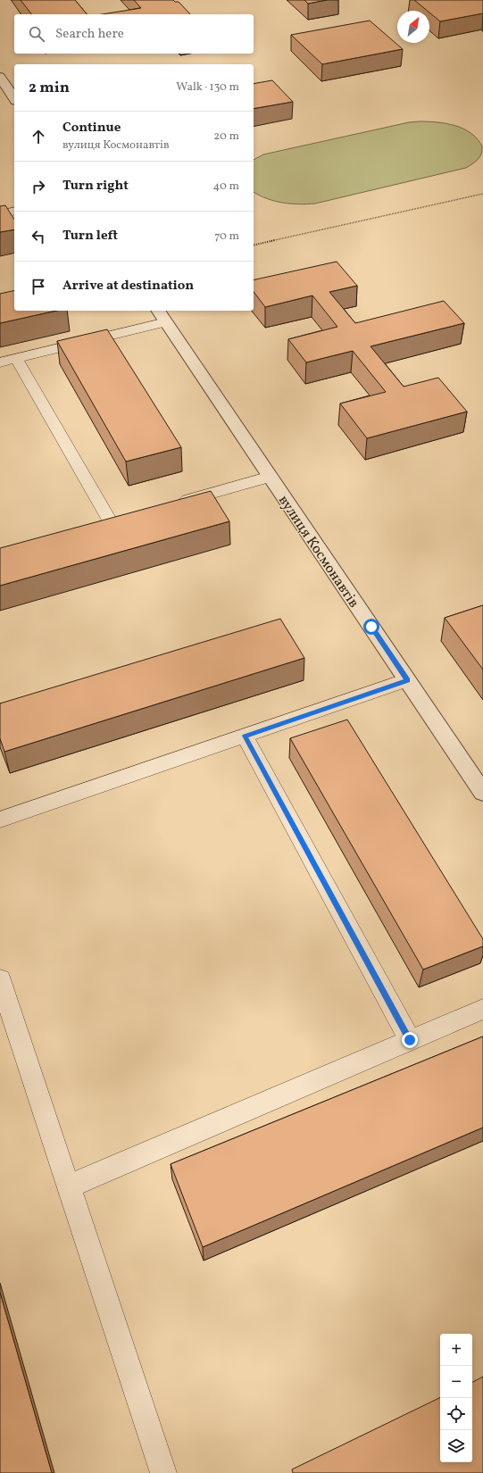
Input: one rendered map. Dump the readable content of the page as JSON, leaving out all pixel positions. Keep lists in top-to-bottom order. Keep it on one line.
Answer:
{"streets":{"street":["вулиця Космонавтів"]},"north":"top right","page":{"search":"Search here","heading":["2 min","Walk · 130 m"],"list":[["Continue","вулиця Космонавтів","20 m"],["Turn right","40 m"],["Turn left","70 m"],"Arrive at destination"],"map_buttons":["+","−"]}}
